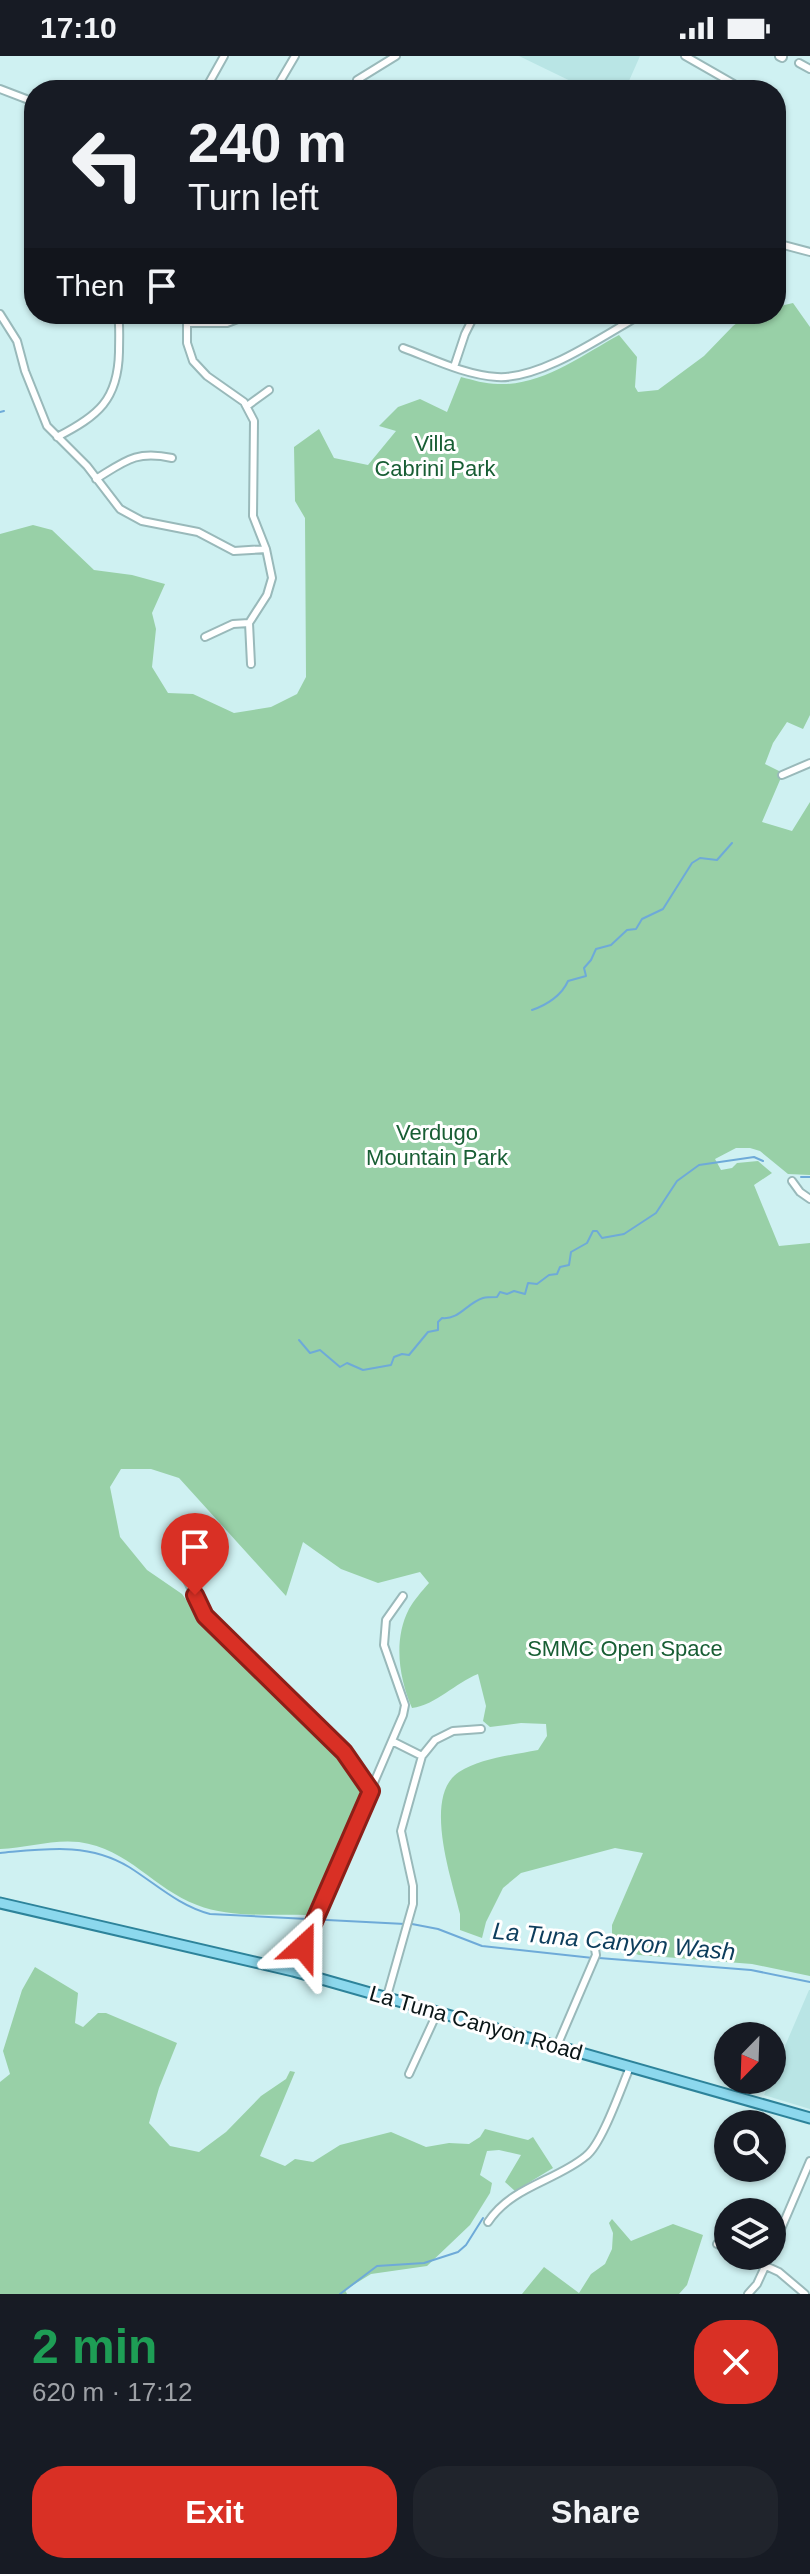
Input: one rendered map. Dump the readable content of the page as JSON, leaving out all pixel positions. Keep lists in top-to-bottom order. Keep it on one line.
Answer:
{"streets":{"main road":["La Tuna Canyon Road"]},"water":["La Tuna Canyon Wash"],"parks":["Villa Cabrini Park","Verdugo Mountain Park","SMMC Open Space"],"north":"bottom left","page":{"status":"17:10","turn":["240 m","Turn left"],"then":"Then","heading":["2 min","620 m · 17:12"],"buttons":["Exit","Share"]}}
